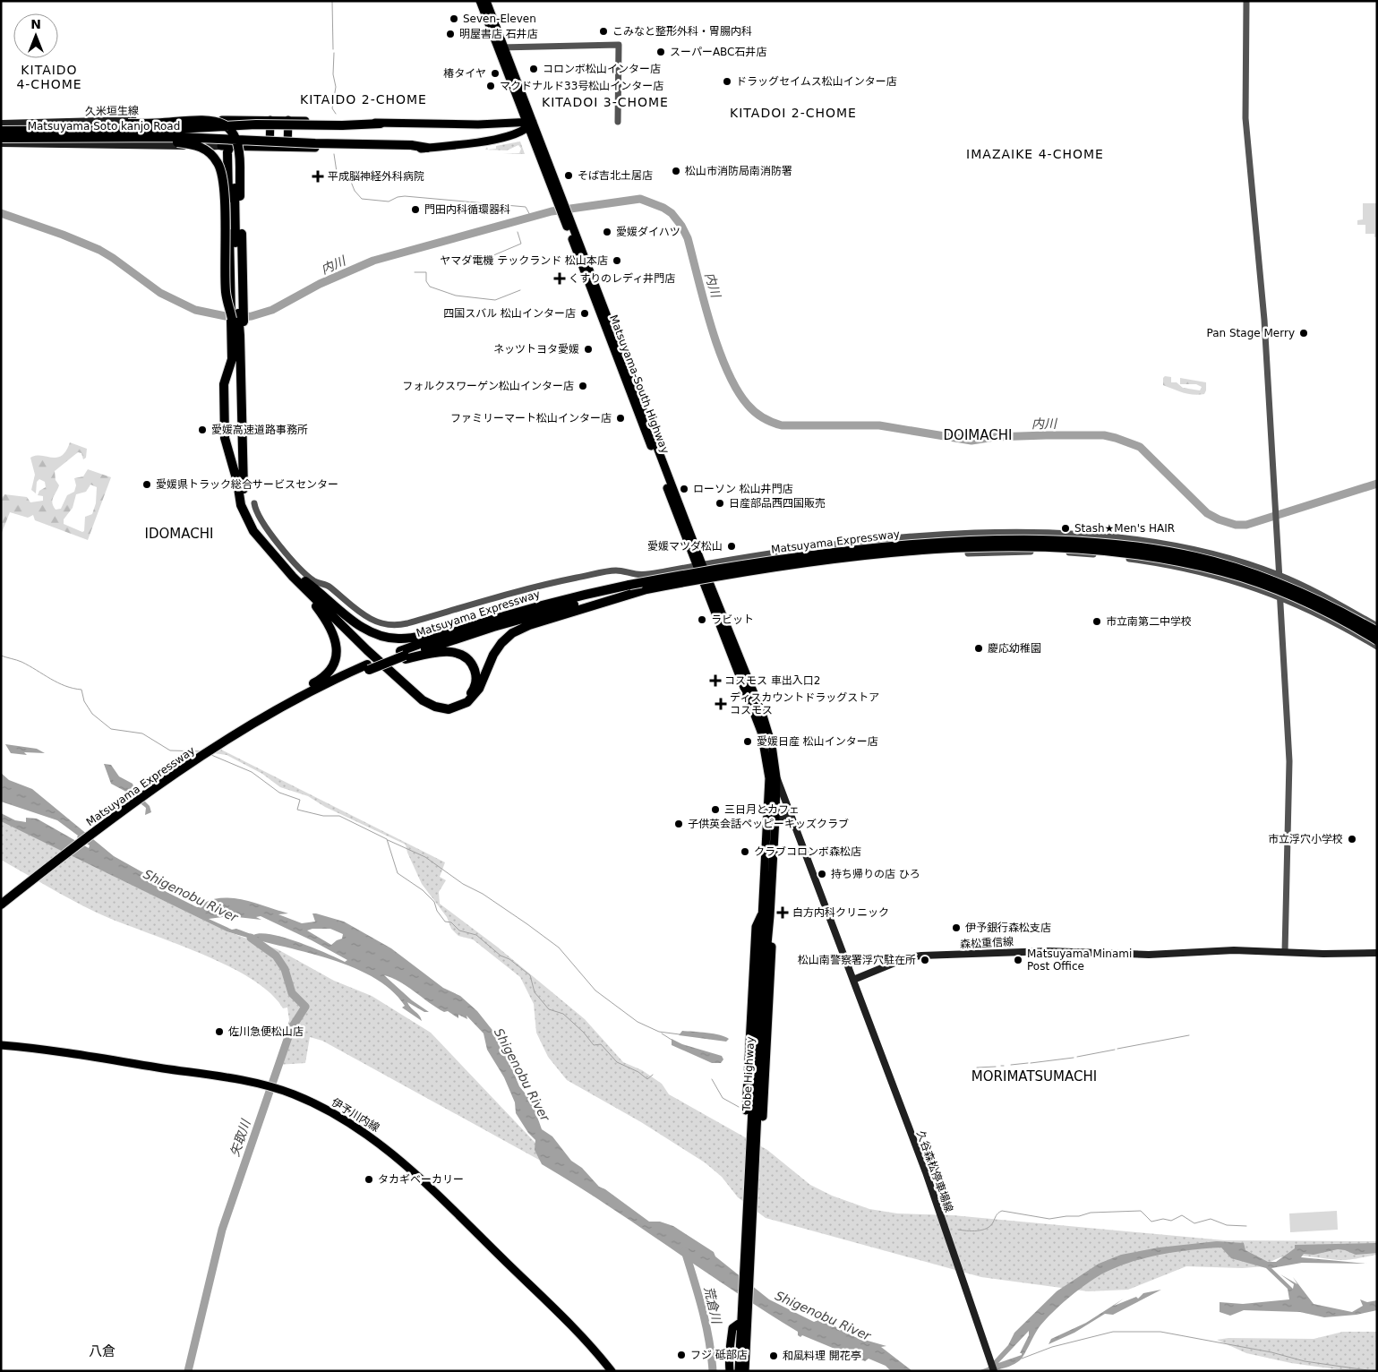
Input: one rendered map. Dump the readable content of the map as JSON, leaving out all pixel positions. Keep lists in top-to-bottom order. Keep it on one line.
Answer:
{"streets":{"highway":["Matsuyama Soto kanjo Road","Matsuyama Expressway"],"main road":["久米垣生線","Matsuyama-South Highway","森松重信線","Tobe Highway","伊予川内線","久谷森松停車場線"]},"crossings":[["久米垣生線","Matsuyama Soto kanjo Road"],["Matsuyama-South Highway","Tobe Highway"],["森松重信線","久谷森松停車場線"]],"districts":["KITAIDO 4-CHOME","KITAIDO 2-CHOME","KITADOI 3-CHOME","KITADOI 2-CHOME","IMAZAIKE 4-CHOME","DOIMACHI","IDOMACHI","MORIMATSUMACHI","八倉"],"water":["内川","Shigenobu River","矢取川","荒倉川"],"places":{"other":["Seven-Eleven","こみなと整形外科・胃腸内科","明屋書店 石井店","スーパーABC石井店","コロンボ松山インター店","椿タイヤ","ドラッグセイムス松山インター店","マクドナルド33号松山インター店","松山市消防局南消防署","そば吉北土居店","門田内科循環器科","愛媛ダイハツ","ヤマダ電機 テックランド 松山本店","四国スバル 松山インター店","Pan Stage Merry","ネッツトヨタ愛媛","フォルクスワーゲン松山インター店","ファミリーマート松山インター店","愛媛高速道路事務所","愛媛県トラック総合サービスセンター","ローソン 松山井門店","日産部品西四国販売","Stash★Men's HAIR","愛媛マツダ松山","ラビット","市立南第二中学校","慶応幼稚園","愛媛日産 松山インター店","三日月とカフェ","子供英会話ペッピーキッズクラブ","市立浮穴小学校","クラブコロンボ森松店","持ち帰りの店 ひろ","伊予銀行森松支店","松山南警察署浮穴駐在所","Matsuyama Minami Post Office","佐川急便松山店","タカギベーカリー","フジ 砥部店","和風料理 開花亭"],"health":["平成脳神経外科病院","くすりのレディ井門店","コスモス 車出入口2","ディスカウントドラッグストア コスモス","白方内科クリニック"]},"north":"top"}
